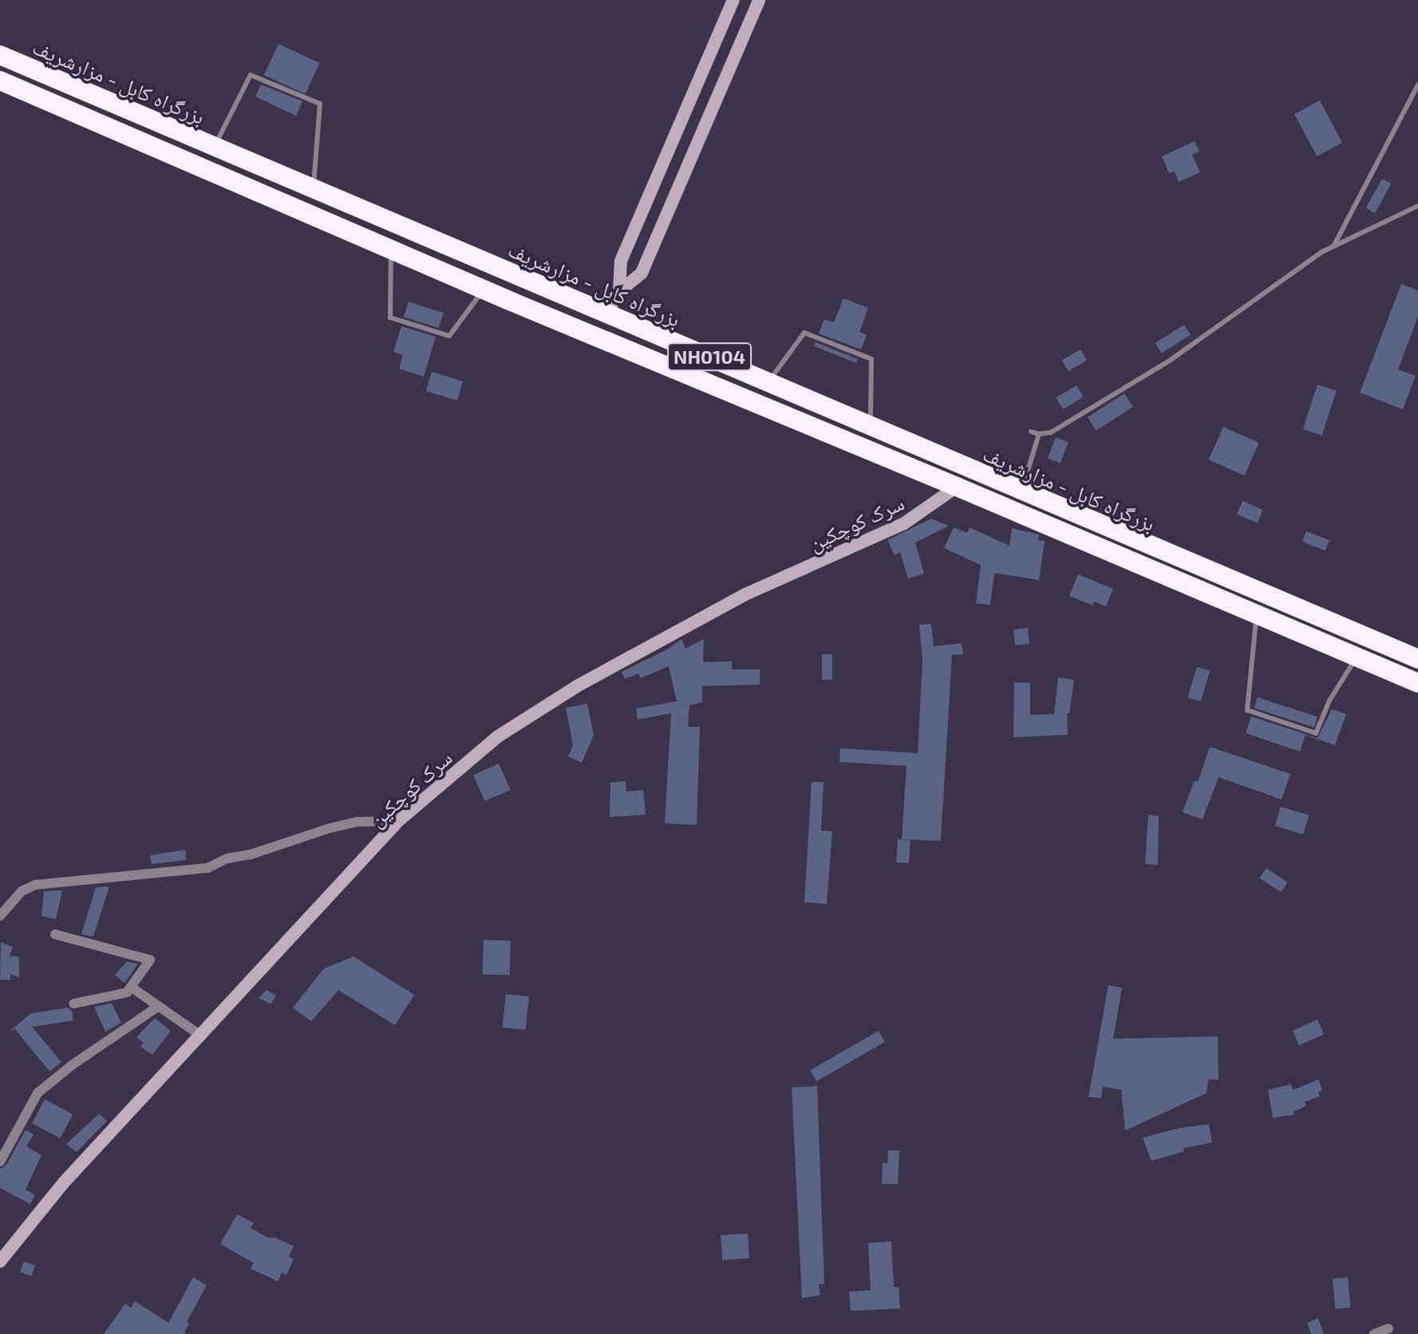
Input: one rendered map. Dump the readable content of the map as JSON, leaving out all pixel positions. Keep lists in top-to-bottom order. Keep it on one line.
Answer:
{"streets":{"highway":["بزرگراه کابل - مزارشریف","NH0104"],"main road":["سرک کوچکین"]},"crossings":[["بزرگراه کابل - مزارشریف","سرک کوچکین"]]}
